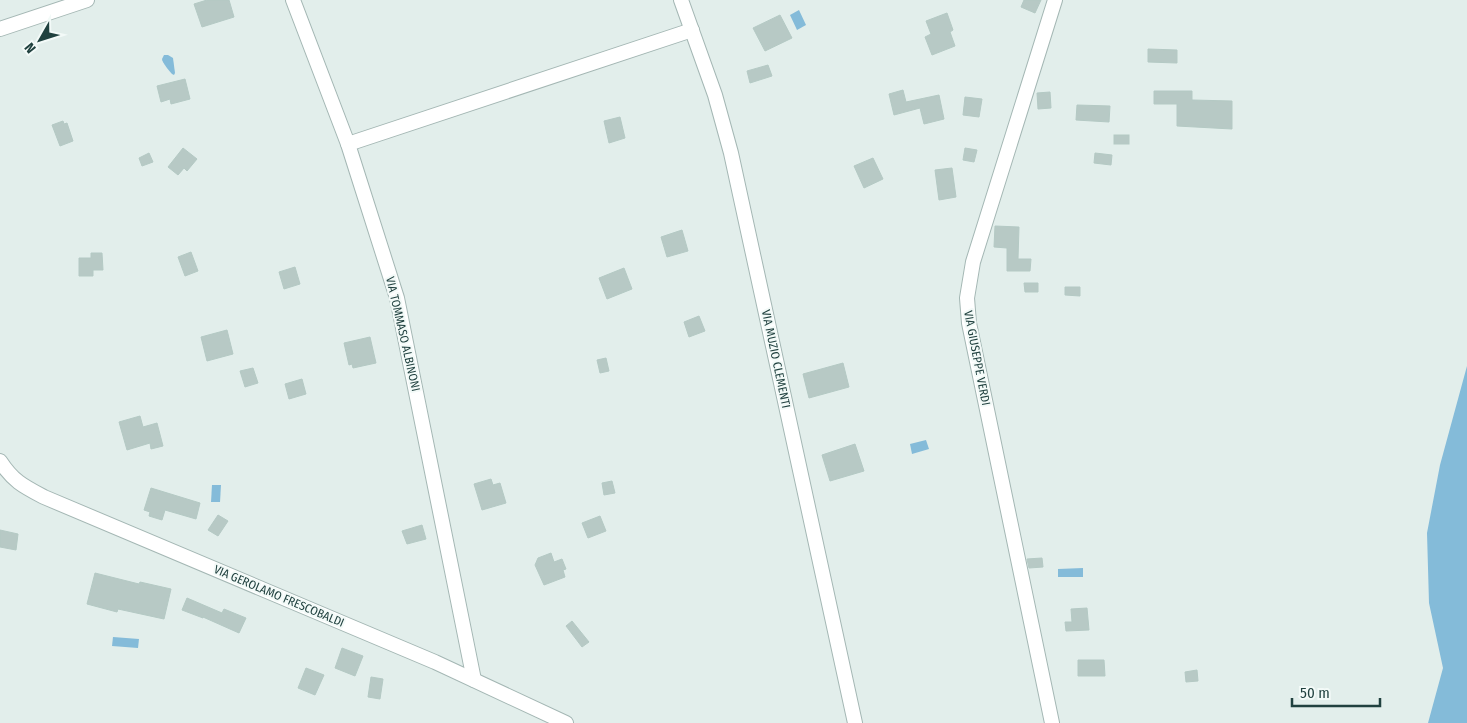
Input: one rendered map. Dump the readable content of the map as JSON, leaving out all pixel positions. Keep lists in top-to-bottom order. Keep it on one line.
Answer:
{"streets":{"street":["VIA TOMMASO ALBINONI","VIA GIUSEPPE VERDI","VIA MUZIO CLEMENTI","VIA GEROLAMO FRESCOBALDI"]},"crossings":[["VIA TOMMASO ALBINONI","VIA GEROLAMO FRESCOBALDI"]],"scale_bar":"50 m","north":"bottom left"}
